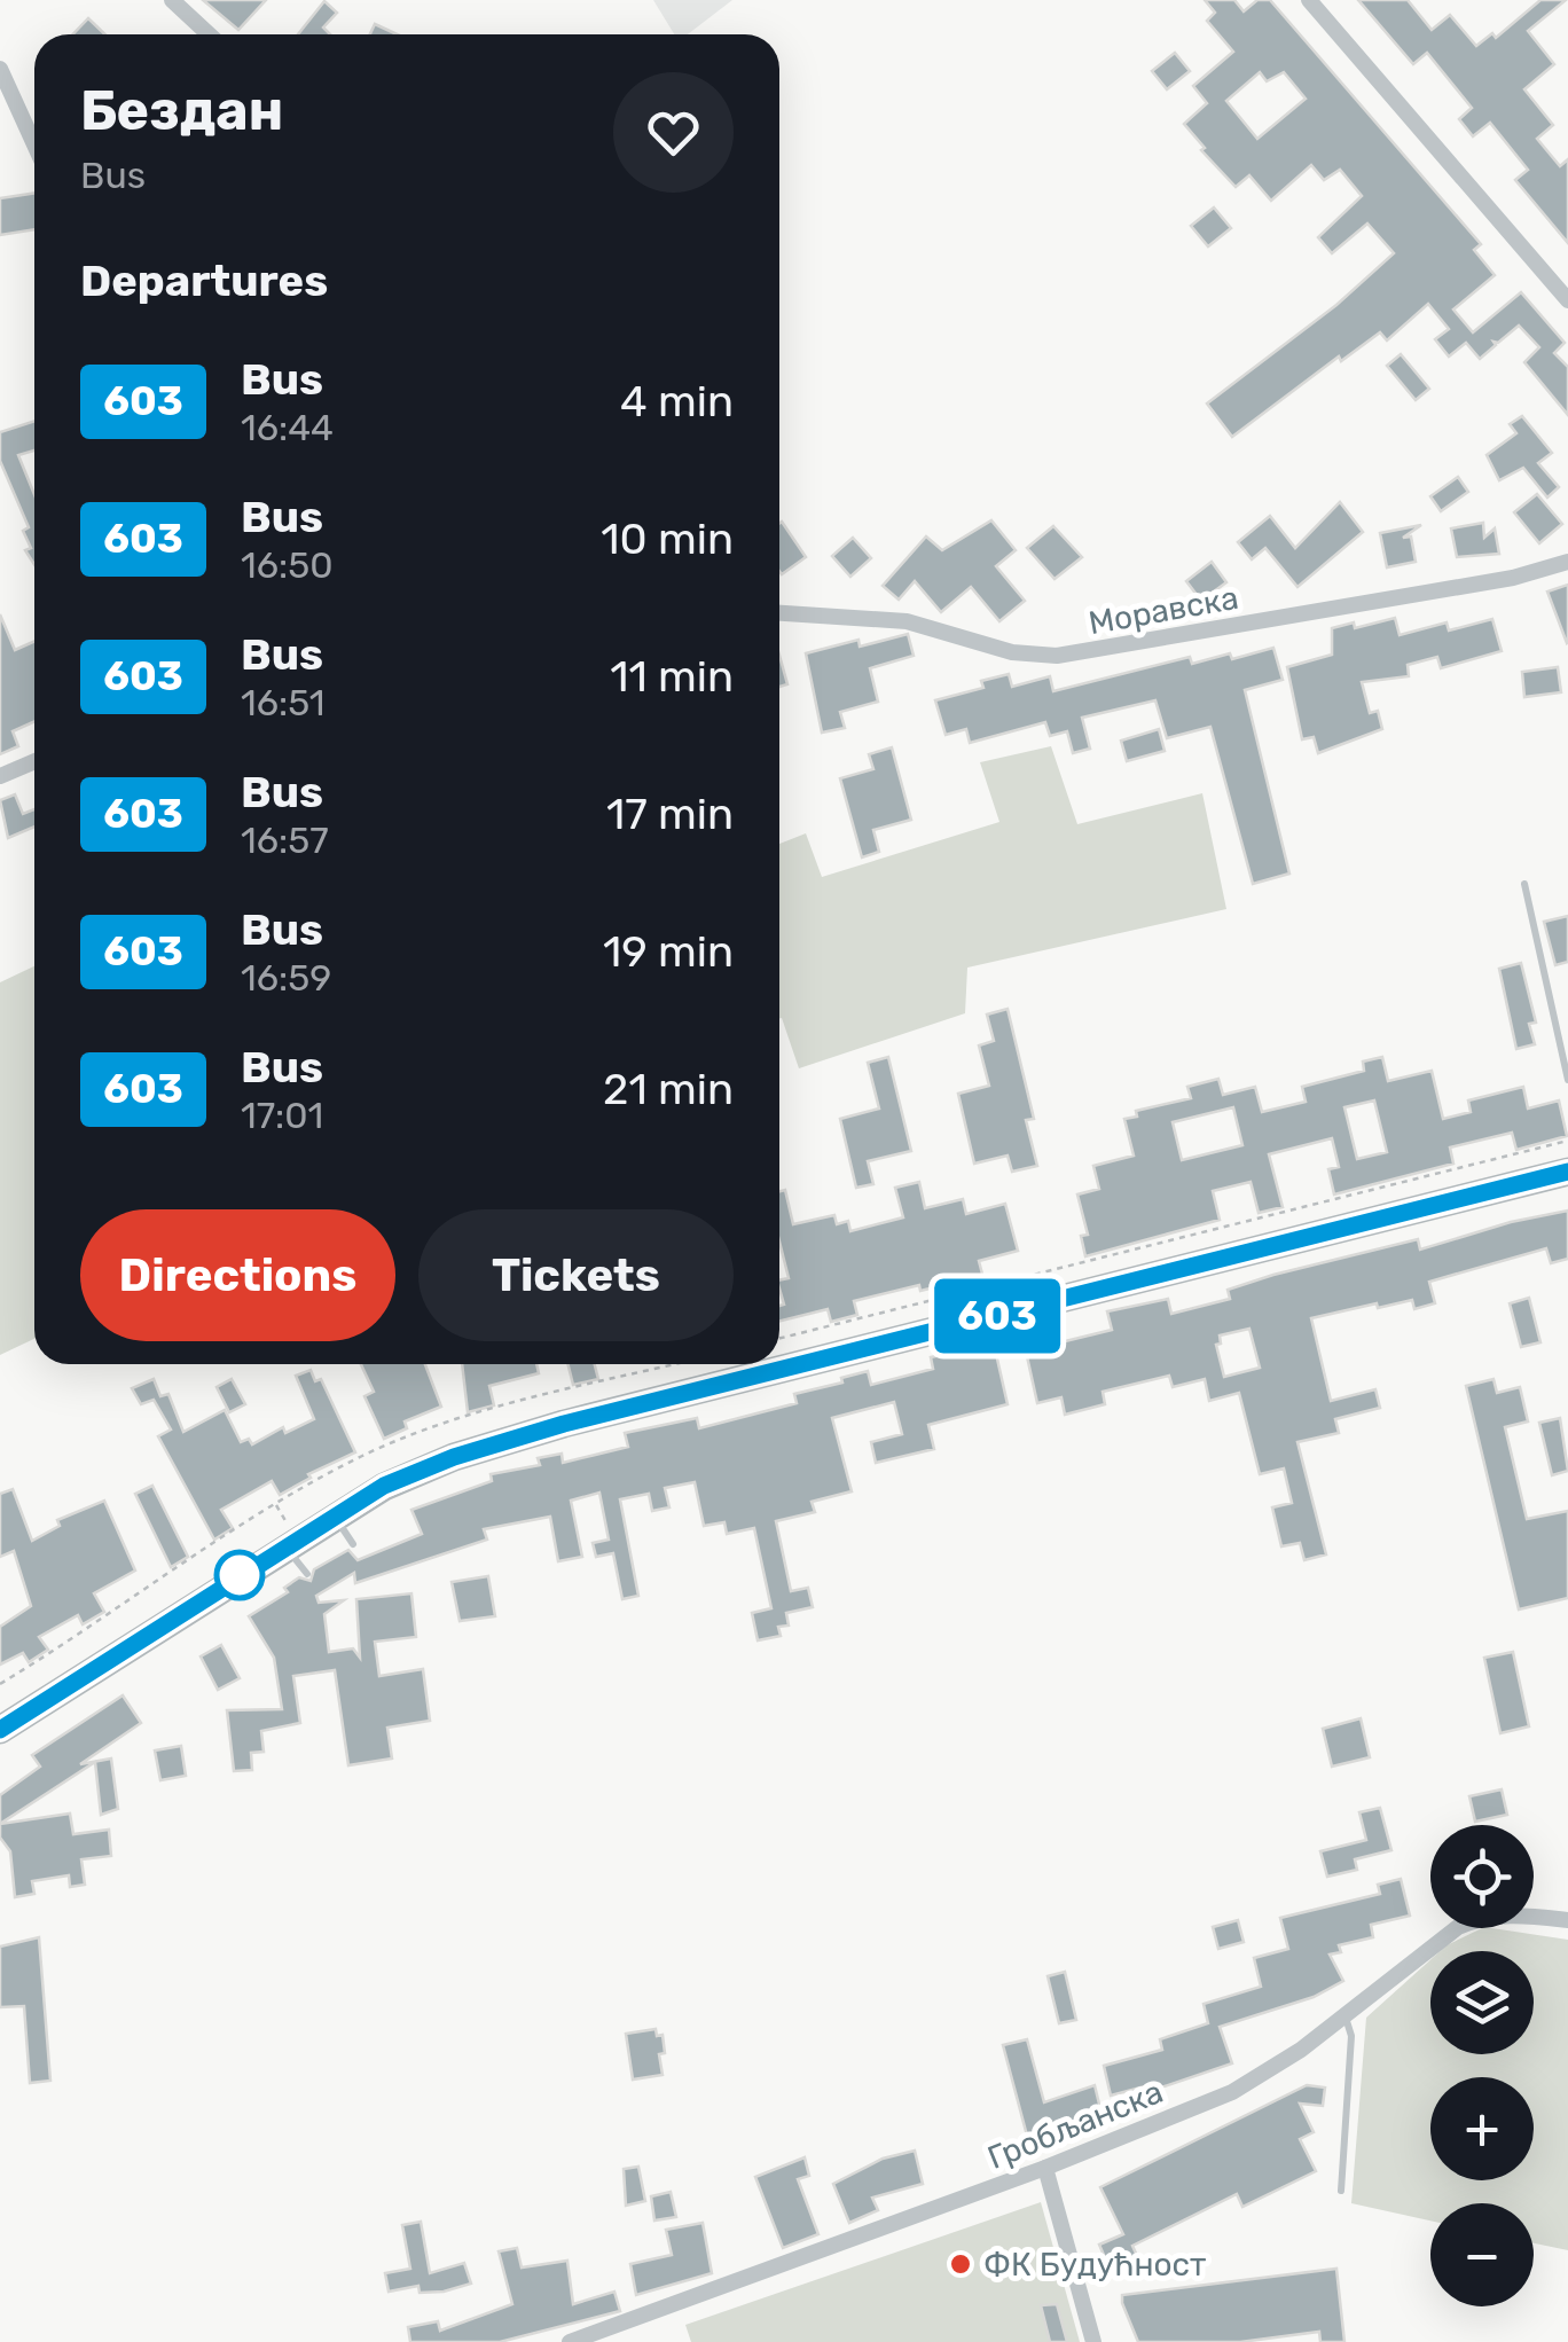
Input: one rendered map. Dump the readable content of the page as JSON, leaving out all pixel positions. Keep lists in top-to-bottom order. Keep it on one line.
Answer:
{"streets":{"street":["Моравска","Гробљанска"]},"places":["ФК Будућност"],"lines":["bus line 603"],"page":{"on_map":"603","heading":[["Бездан","Bus"],"Departures"],"list":[{"mark":"603","name":"Bus","note":"16:44","value":"4 min"},{"mark":"603","name":"Bus","note":"16:50","value":"10 min"},{"mark":"603","name":"Bus","note":"16:51","value":"11 min"},{"mark":"603","name":"Bus","note":"16:57","value":"17 min"},{"mark":"603","name":"Bus","note":"16:59","value":"19 min"},{"mark":"603","name":"Bus","note":"17:01","value":"21 min"}],"buttons":["Directions","Tickets"],"map_buttons":["+","−"]}}
